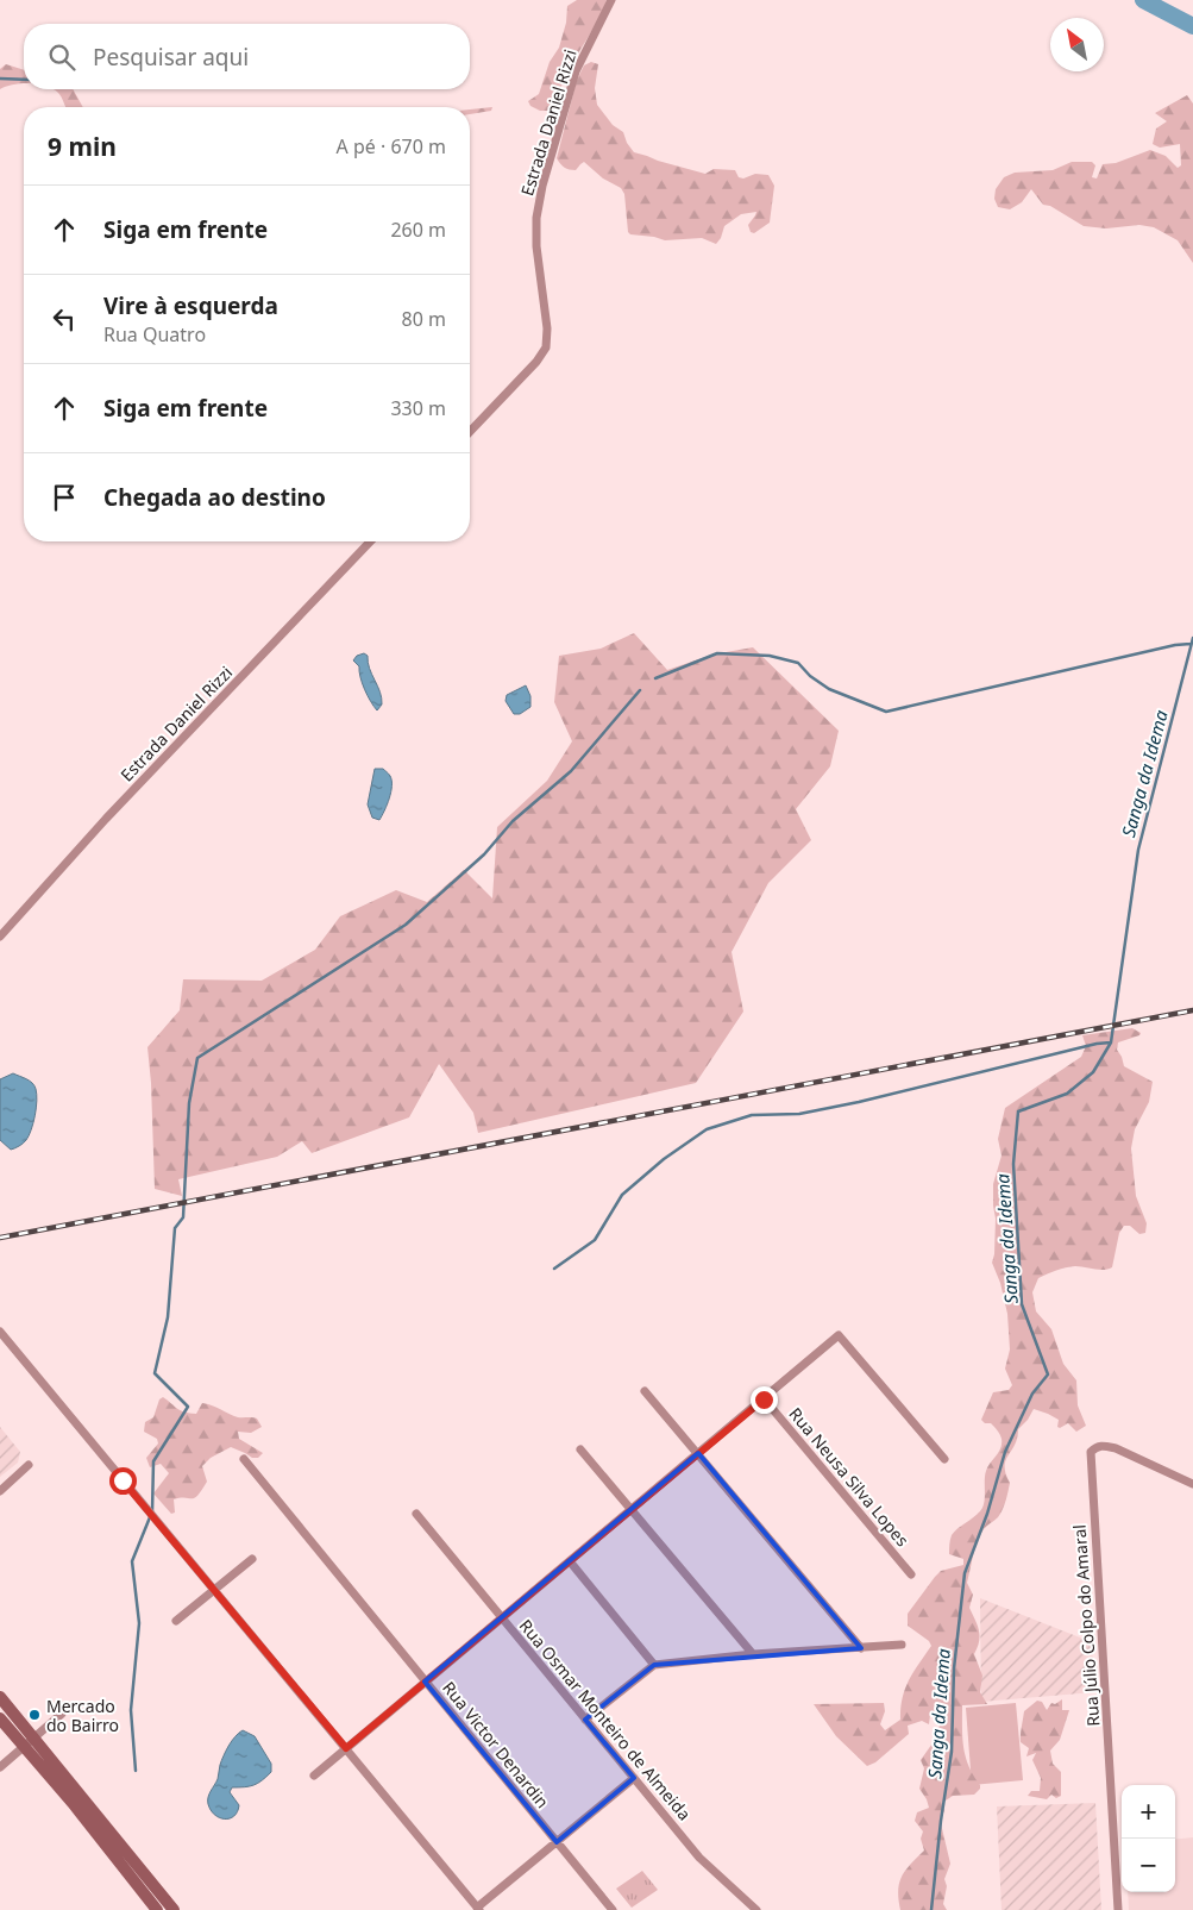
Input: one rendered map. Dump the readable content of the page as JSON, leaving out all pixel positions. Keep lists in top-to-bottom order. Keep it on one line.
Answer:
{"streets":{"street":["Estrada Daniel Rizzi","Rua Neusa Silva Lopes","Rua Júlio Colpo do Amaral","Rua Osmar Monteiro de Almeida","Rua Victor Denardin"]},"water":["Sanga da Idema"],"places":["Mercado do Bairro"],"north":"top left","page":{"search":"Pesquisar aqui","heading":["9 min","A pé · 670 m"],"list":[["Siga em frente","260 m"],["Vire à esquerda","Rua Quatro","80 m"],["Siga em frente","330 m"],"Chegada ao destino"],"map_buttons":["+","−"]}}
